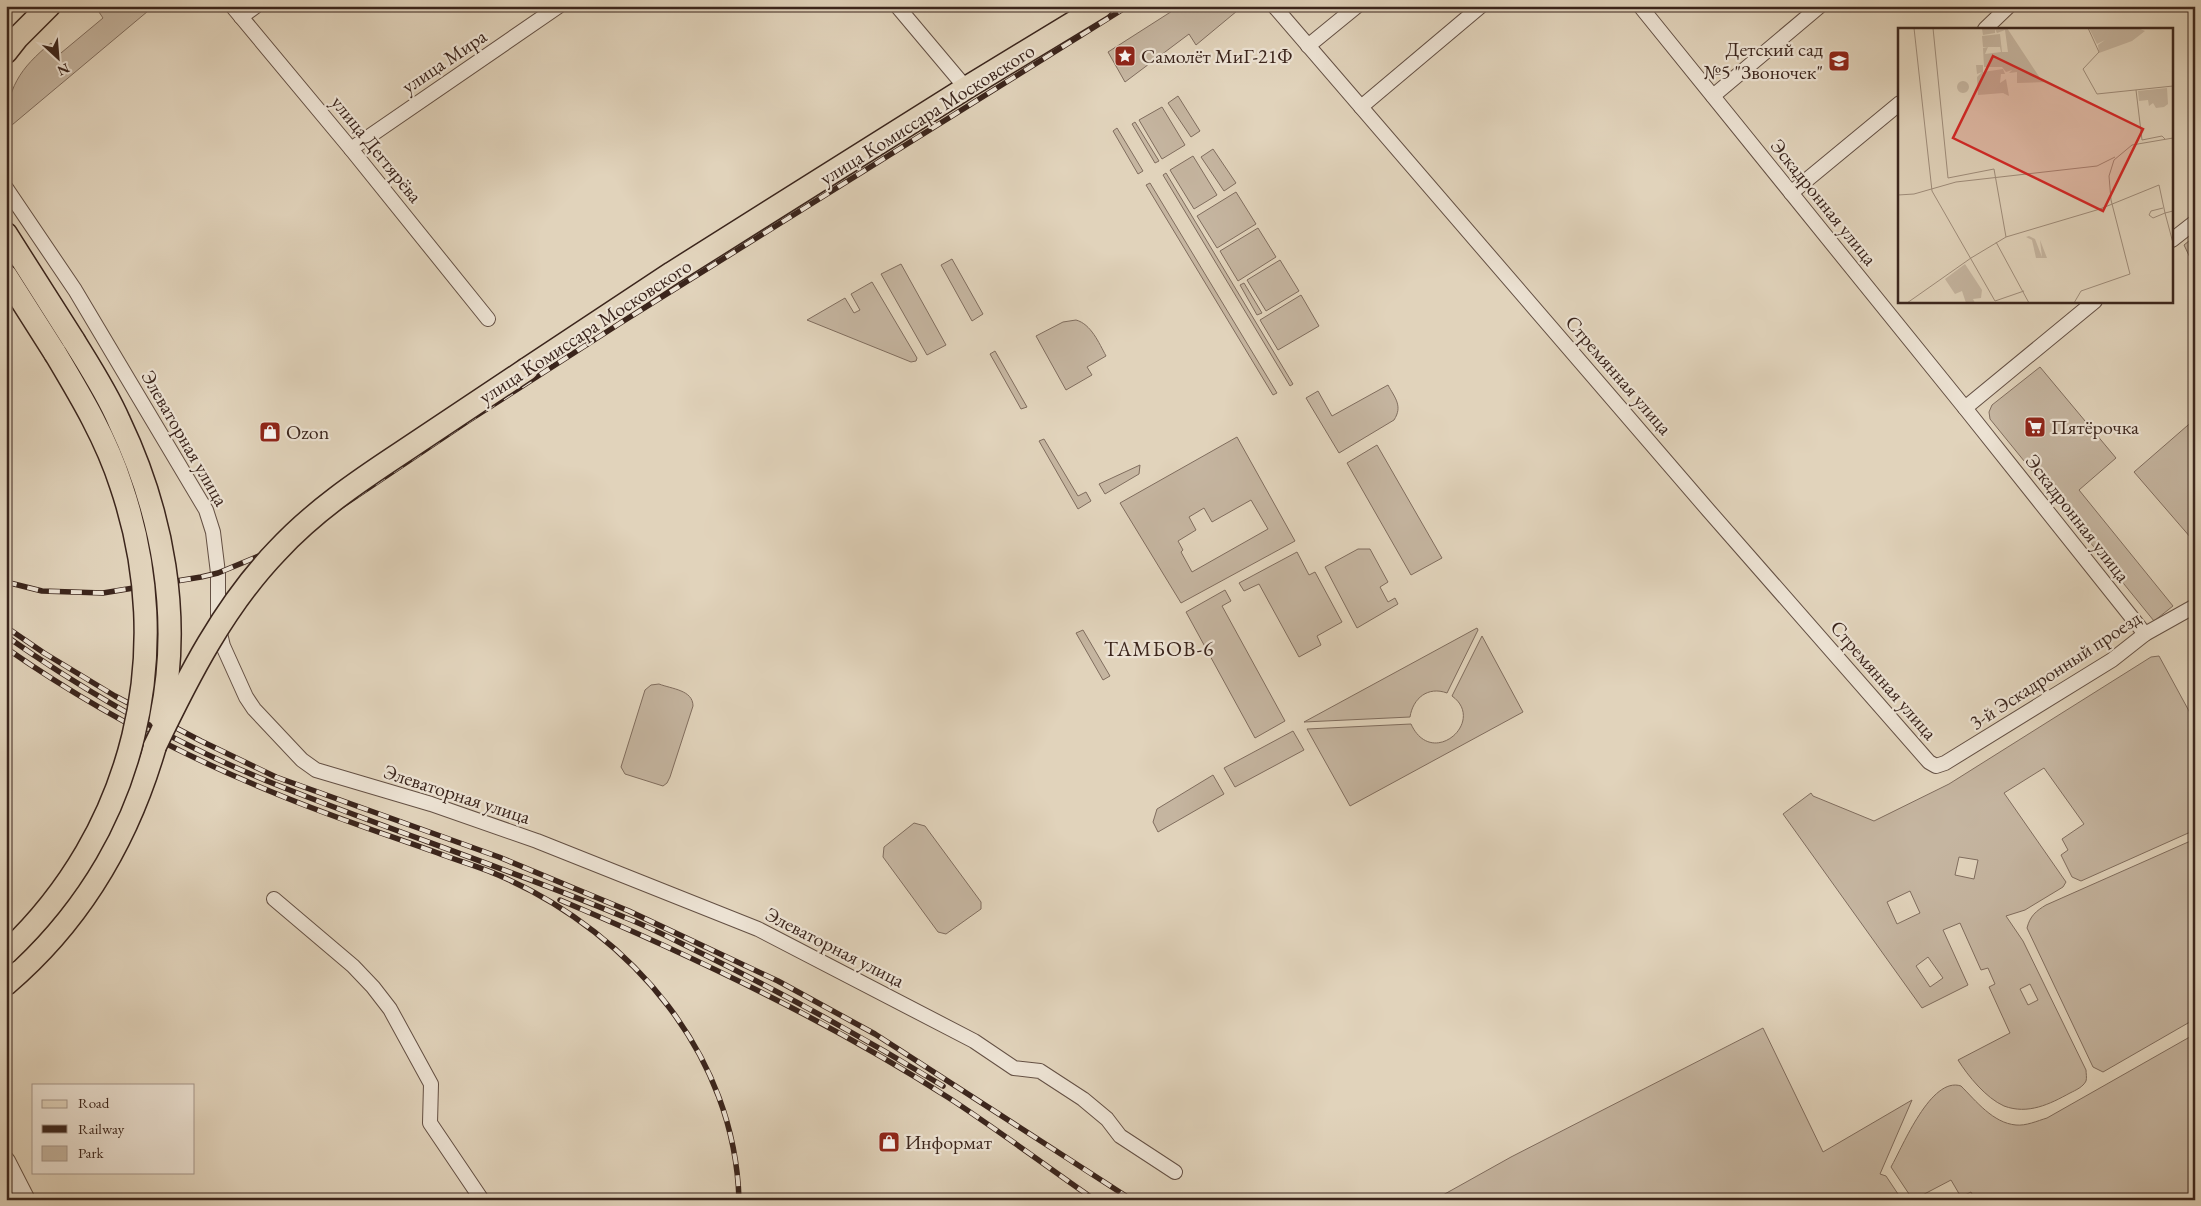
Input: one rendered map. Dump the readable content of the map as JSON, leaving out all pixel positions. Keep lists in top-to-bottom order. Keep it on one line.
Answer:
{"streets":{"main road":["улица Комиссара Московского"],"street":["улица Мира","улица Дегтярёва","Эскадронная улица","Стремянная улица","Элеваторная улица","3-й Эскадронный проезд"]},"crossings":[["улица Мира","улица Дегтярёва"],["Эскадронная улица","3-й Эскадронный проезд"],["Стремянная улица","3-й Эскадронный проезд"]],"districts":["ТАМБОВ-6"],"places":{"place":["Самолёт МиГ-21Ф"],"school or university":["Детский сад №5 \"Звоночек\""],"supermarket":["Пятёрочка"],"shop":["Ozon","Информат"]},"legend":["Road","Railway","Park"],"north":"bottom right"}
